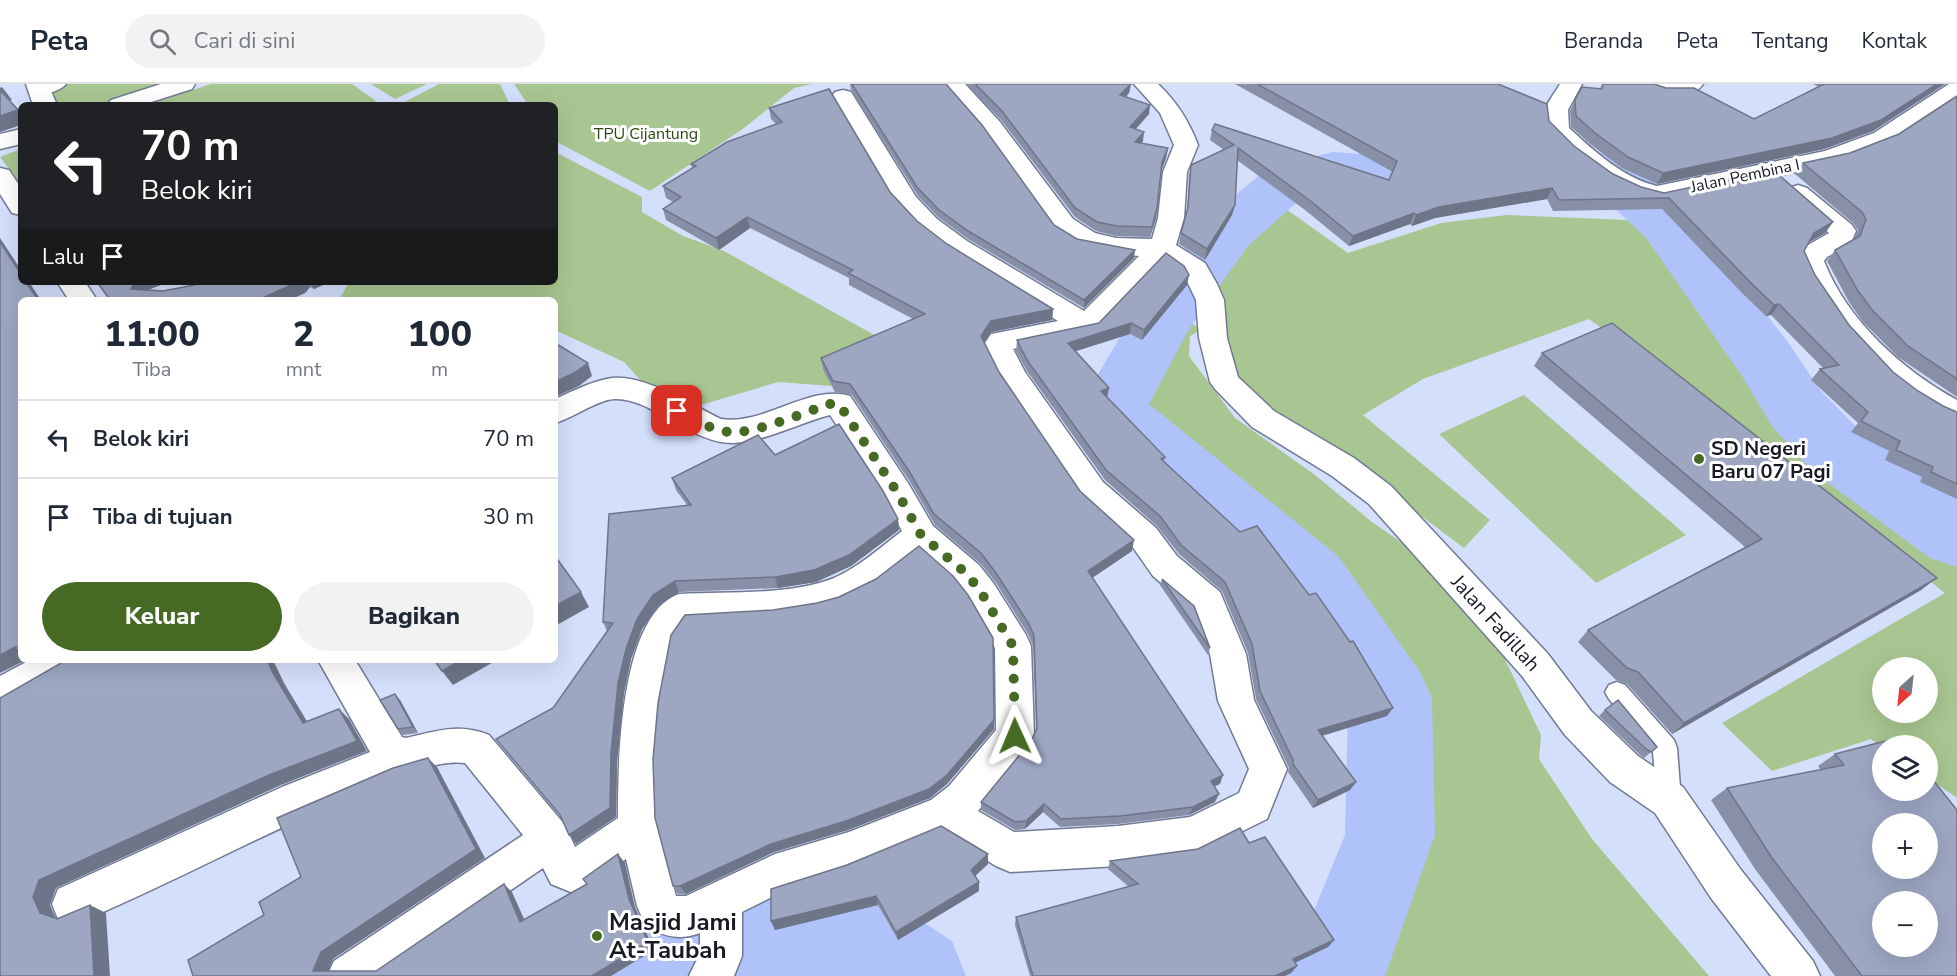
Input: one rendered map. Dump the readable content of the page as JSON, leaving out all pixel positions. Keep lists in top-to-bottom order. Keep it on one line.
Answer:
{"streets":{"street":["Jalan Pembina I","Jalan Fadillah"]},"parks":["TPU Cijantung"],"places":["SD Negeri Baru 07 Pagi","Masjid Jami At-Taubah"],"north":"bottom left","page":{"header":"Peta","search":"Cari di sini","nav":["Beranda","Peta","Tentang","Kontak"],"turn":["70 m","Belok kiri"],"then":"Lalu","eta":["11:00","Tiba","2","mnt","100","m"],"list":[{"name":"Belok kiri","value":"70 m"},{"name":"Tiba di tujuan","value":"30 m"}],"buttons":["Keluar","Bagikan"],"map_buttons":["+","−"]}}
